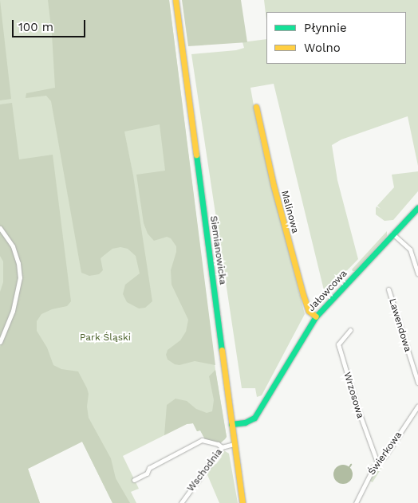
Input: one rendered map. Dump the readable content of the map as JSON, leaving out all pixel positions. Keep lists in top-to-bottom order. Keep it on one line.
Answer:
{"streets":{"street":["Malinowa","Siemianowicka","Jałowcowa","Lawendowa","Wrzosowa","Świerkowa","Wschodnia"]},"crossings":[["Malinowa","Jałowcowa"],["Siemianowicka","Jałowcowa"],["Siemianowicka","Wschodnia"],["Wrzosowa","Świerkowa"]],"parks":["Park Śląski"],"legend":["Płynnie","Wolno"],"scale_bar":"100 m"}
